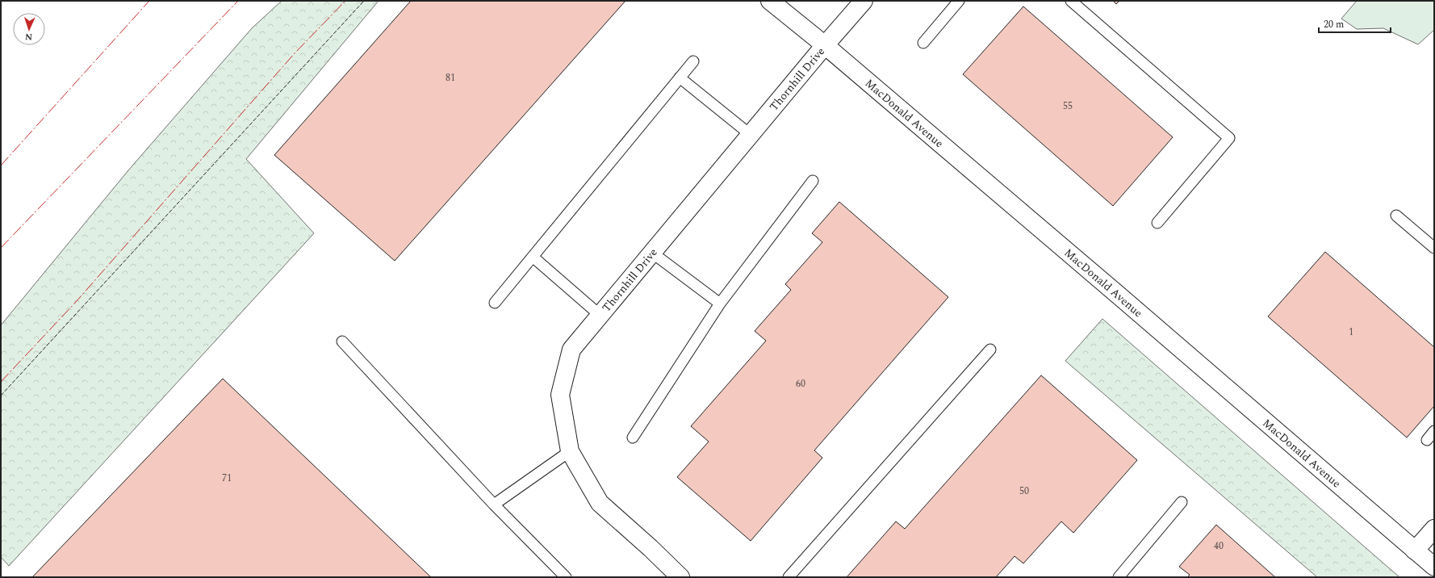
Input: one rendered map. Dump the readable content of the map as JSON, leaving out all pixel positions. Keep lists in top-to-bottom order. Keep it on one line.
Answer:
{"streets":{"street":["Thornhill Drive","MacDonald Avenue"]},"crossings":[["Thornhill Drive","MacDonald Avenue"]],"house_numbers":["81","55","1","60","71","50","40"],"scale_bar":"20 m","north":"bottom"}
